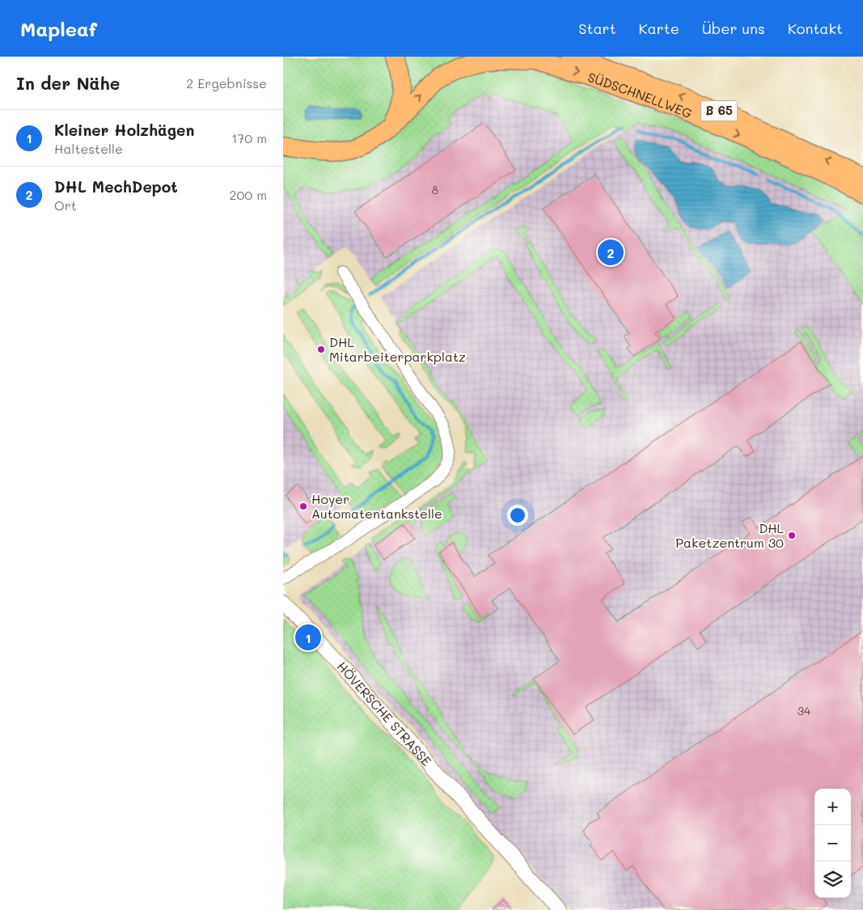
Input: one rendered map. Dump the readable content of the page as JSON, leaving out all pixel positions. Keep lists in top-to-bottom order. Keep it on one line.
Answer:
{"streets":{"highway":["SÜDSCHNELLWEG","B 65"],"street":["HÖVERSCHE STRASSE"]},"places":["DHL Mitarbeiterparkplatz","Hoyer Automatentankstelle","DHL Paketzentrum 30"],"house_numbers":["8","34"],"page":{"header":"Mapleaf","nav":["Start","Karte","Über uns","Kontakt"],"heading":["In der Nähe","2 Ergebnisse"],"list":[{"mark":"1","name":"Kleiner Holzhägen","note":"Haltestelle","value":"170 m"},{"mark":"2","name":"DHL MechDepot","note":"Ort","value":"200 m"}],"pins":["2","1"],"map_buttons":["+","−"]}}
